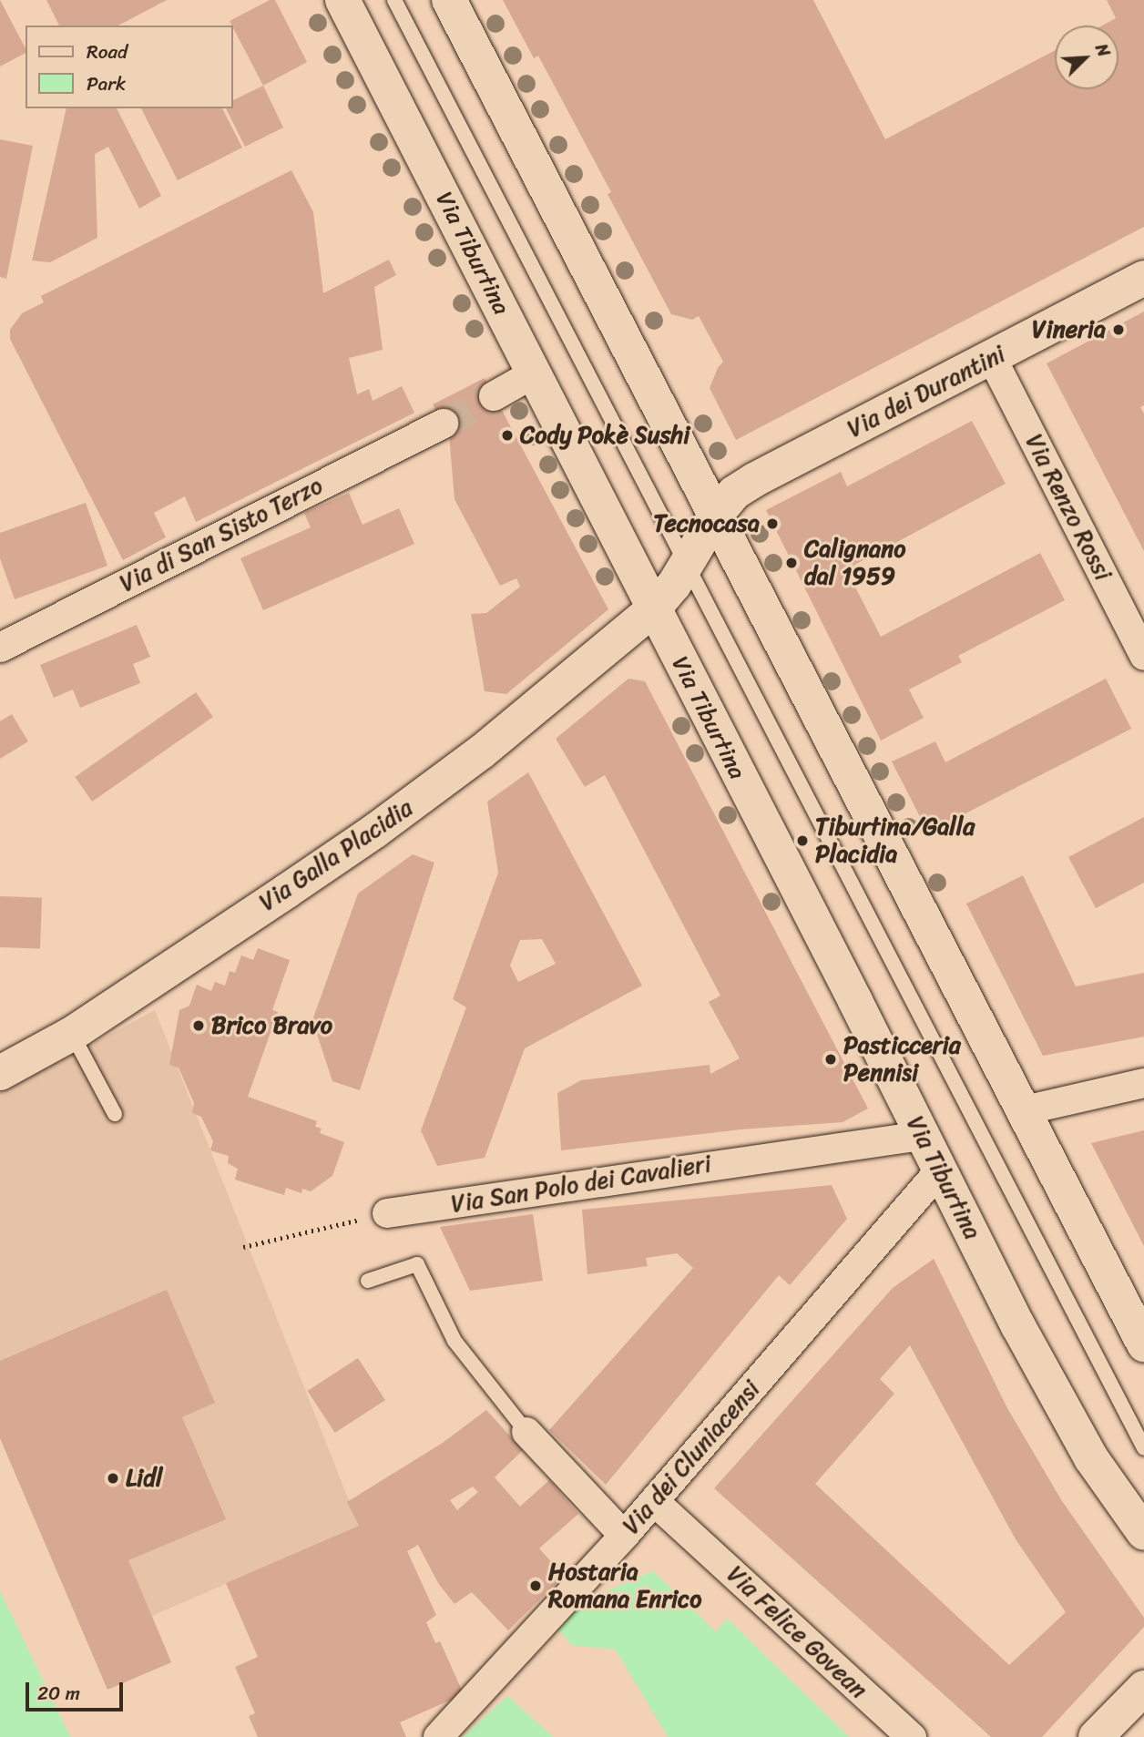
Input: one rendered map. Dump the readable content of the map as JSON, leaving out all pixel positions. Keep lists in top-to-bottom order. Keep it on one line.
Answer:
{"streets":{"main road":["Via Tiburtina","Via dei Durantini","Via Galla Placidia"],"street":["Via Renzo Rossi","Via di San Sisto Terzo","Via San Polo dei Cavalieri","Via dei Cluniacensi","Via Felice Govean"]},"crossings":[["Via Tiburtina","Via Galla Placidia"],["Via Tiburtina","Via San Polo dei Cavalieri"],["Via Tiburtina","Via dei Cluniacensi"],["Via dei Durantini","Via Renzo Rossi"],["Via dei Cluniacensi","Via Felice Govean"]],"places":["Vineria","Cody Pokè Sushi","Tecnocasa","Calignano dal 1959","Tiburtina/Galla Placidia","Brico Bravo","Pasticceria Pennisi","Lidl","Hostaria Romana Enrico"],"legend":["Road","Park"],"scale_bar":"20 m","north":"top right"}
